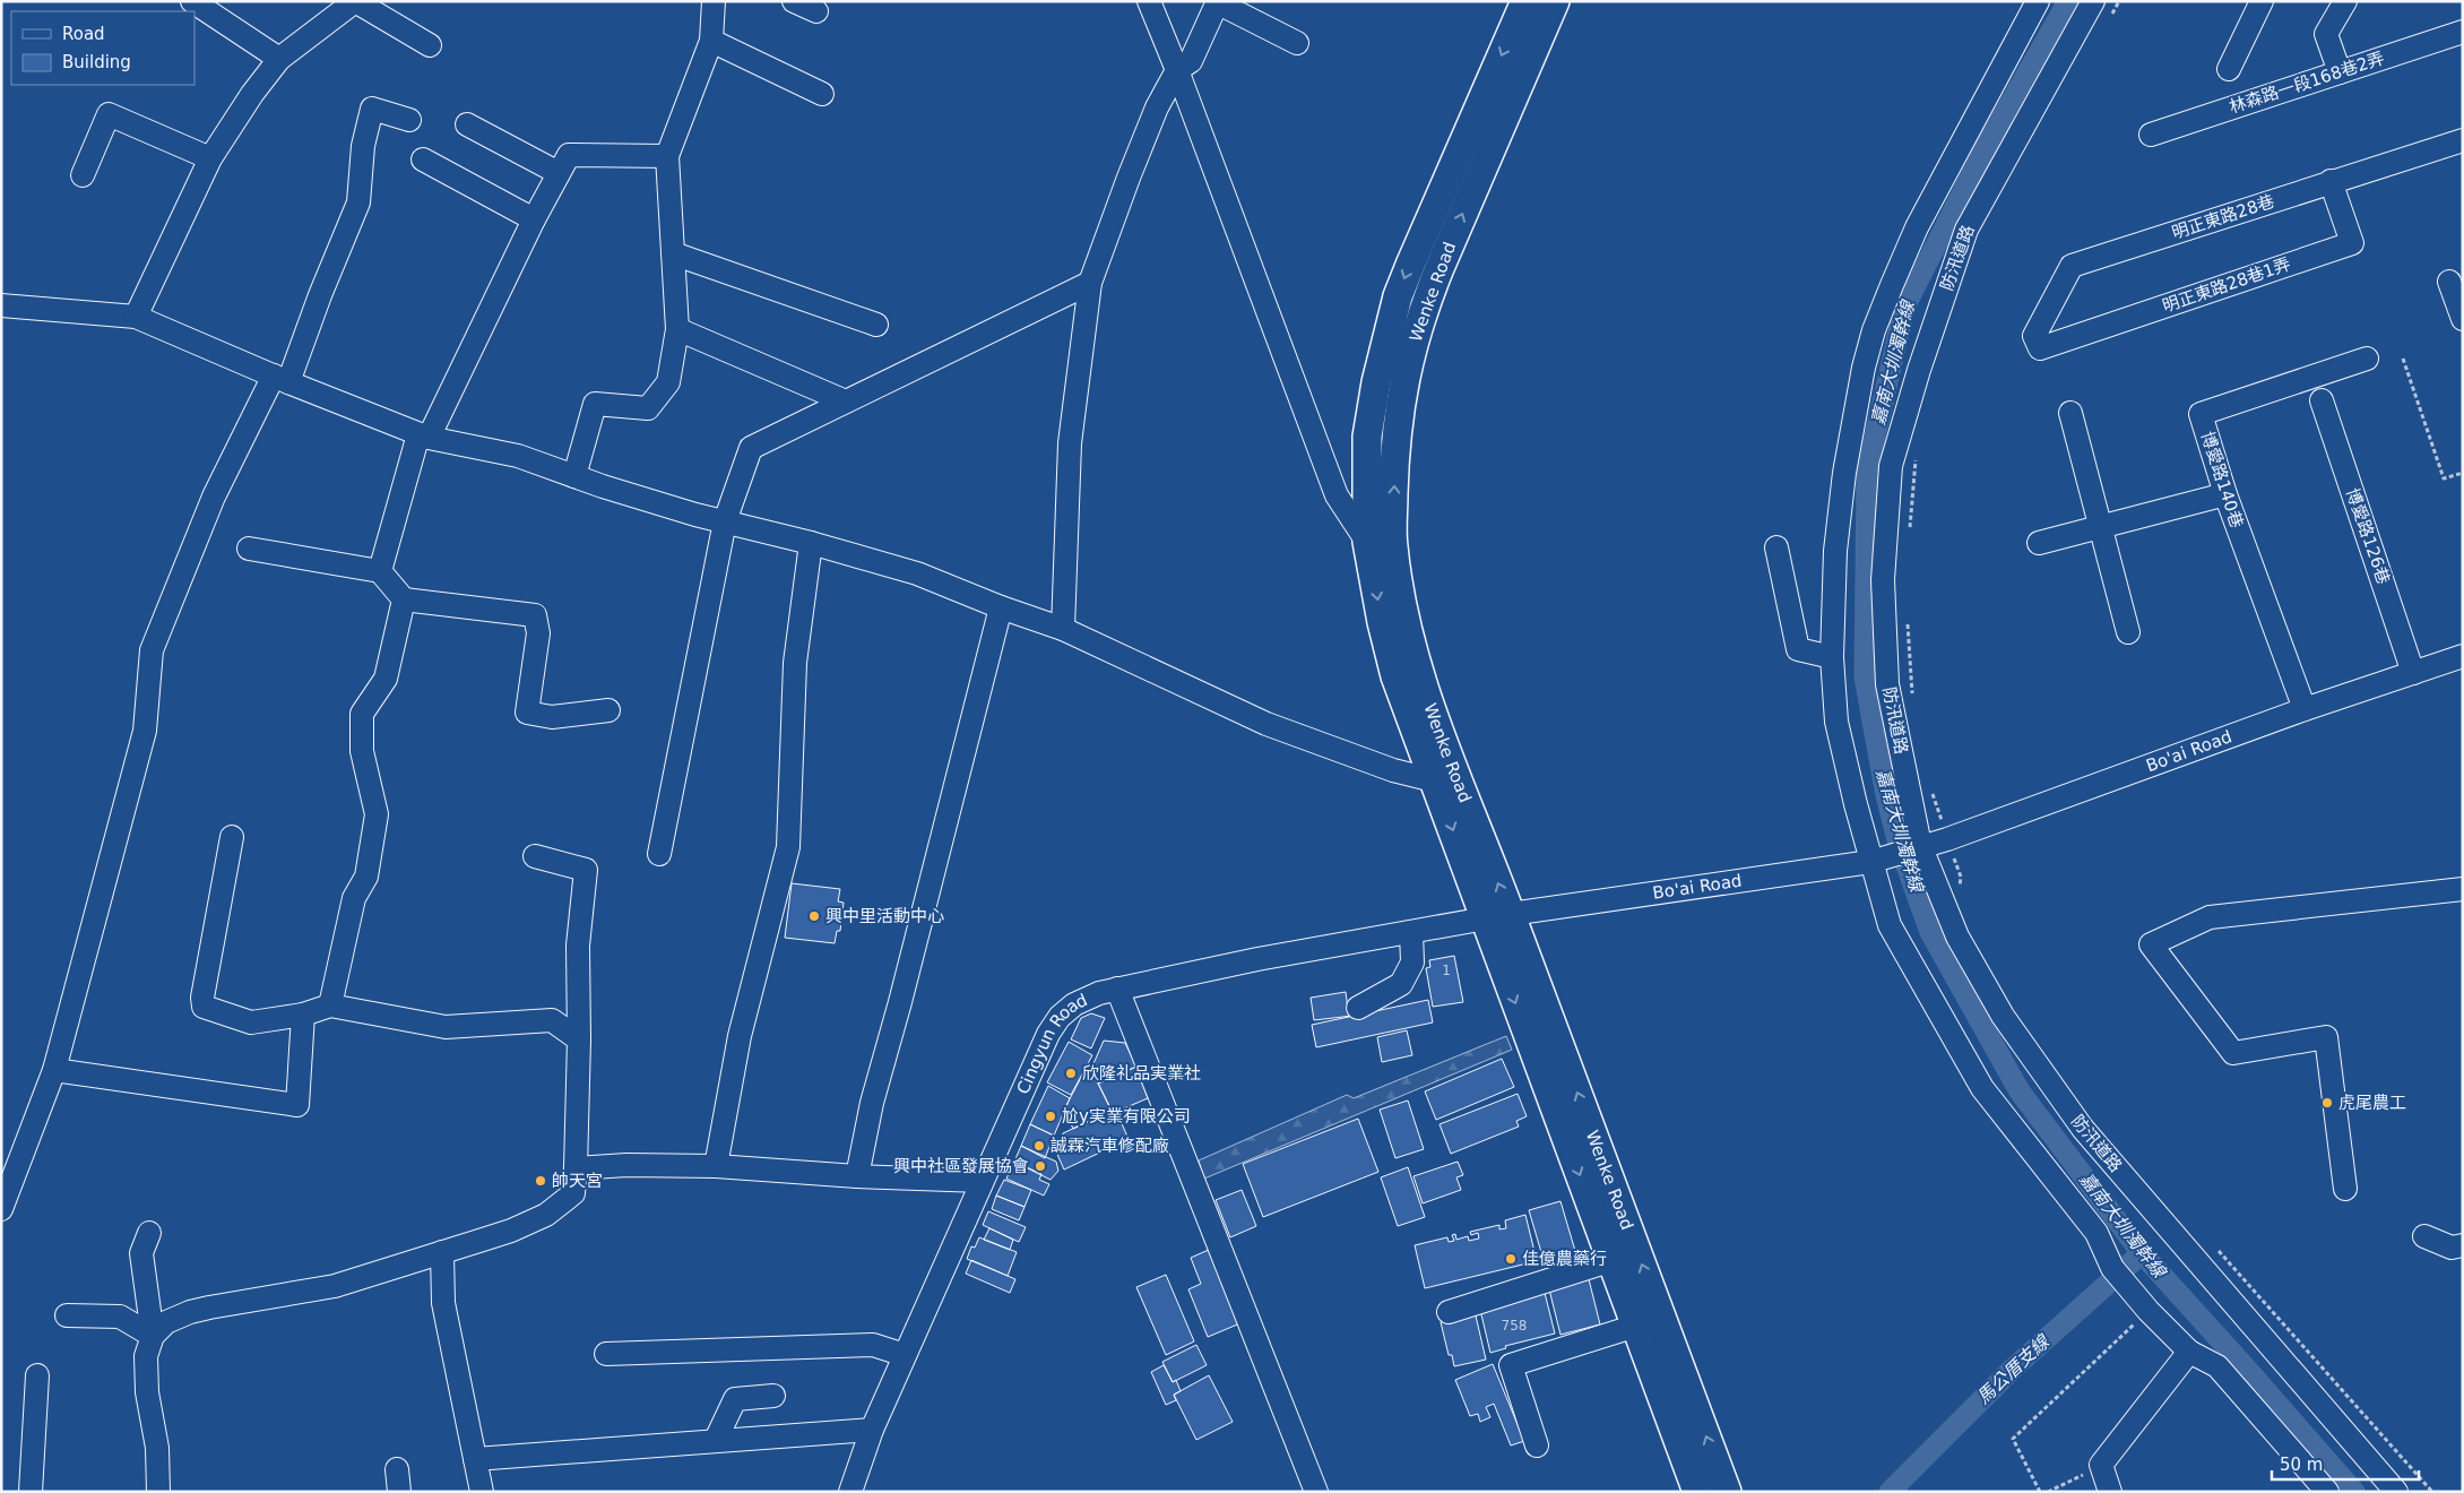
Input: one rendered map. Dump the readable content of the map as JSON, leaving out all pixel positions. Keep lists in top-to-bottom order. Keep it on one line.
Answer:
{"streets":{"main road":["Wenke Road"],"street":["林森路一段168巷2弄","明正東路28巷","防汛道路","明正東路28巷1弄","博愛路140巷","博愛路126巷","Bo'ai Road","Cingyun Road"]},"crossings":[["明正東路28巷","明正東路28巷1弄"],["防汛道路","Bo'ai Road"],["Wenke Road","Bo'ai Road"],["Wenke Road","Cingyun Road"],["博愛路140巷","Bo'ai Road"],["博愛路126巷","Bo'ai Road"],["Bo'ai Road","Cingyun Road"]],"water":["嘉南大圳濁幹線","馬公厝支線"],"places":["興中里活動中心","欣隆礼品実業社","虎尾農工","尬y実業有限公司","誠霖汽車修配廠","興中社區發展協會","帥天宮","佳億農藥行"],"house_numbers":["1","758"],"legend":["Road","Building"],"scale_bar":"50 m"}
